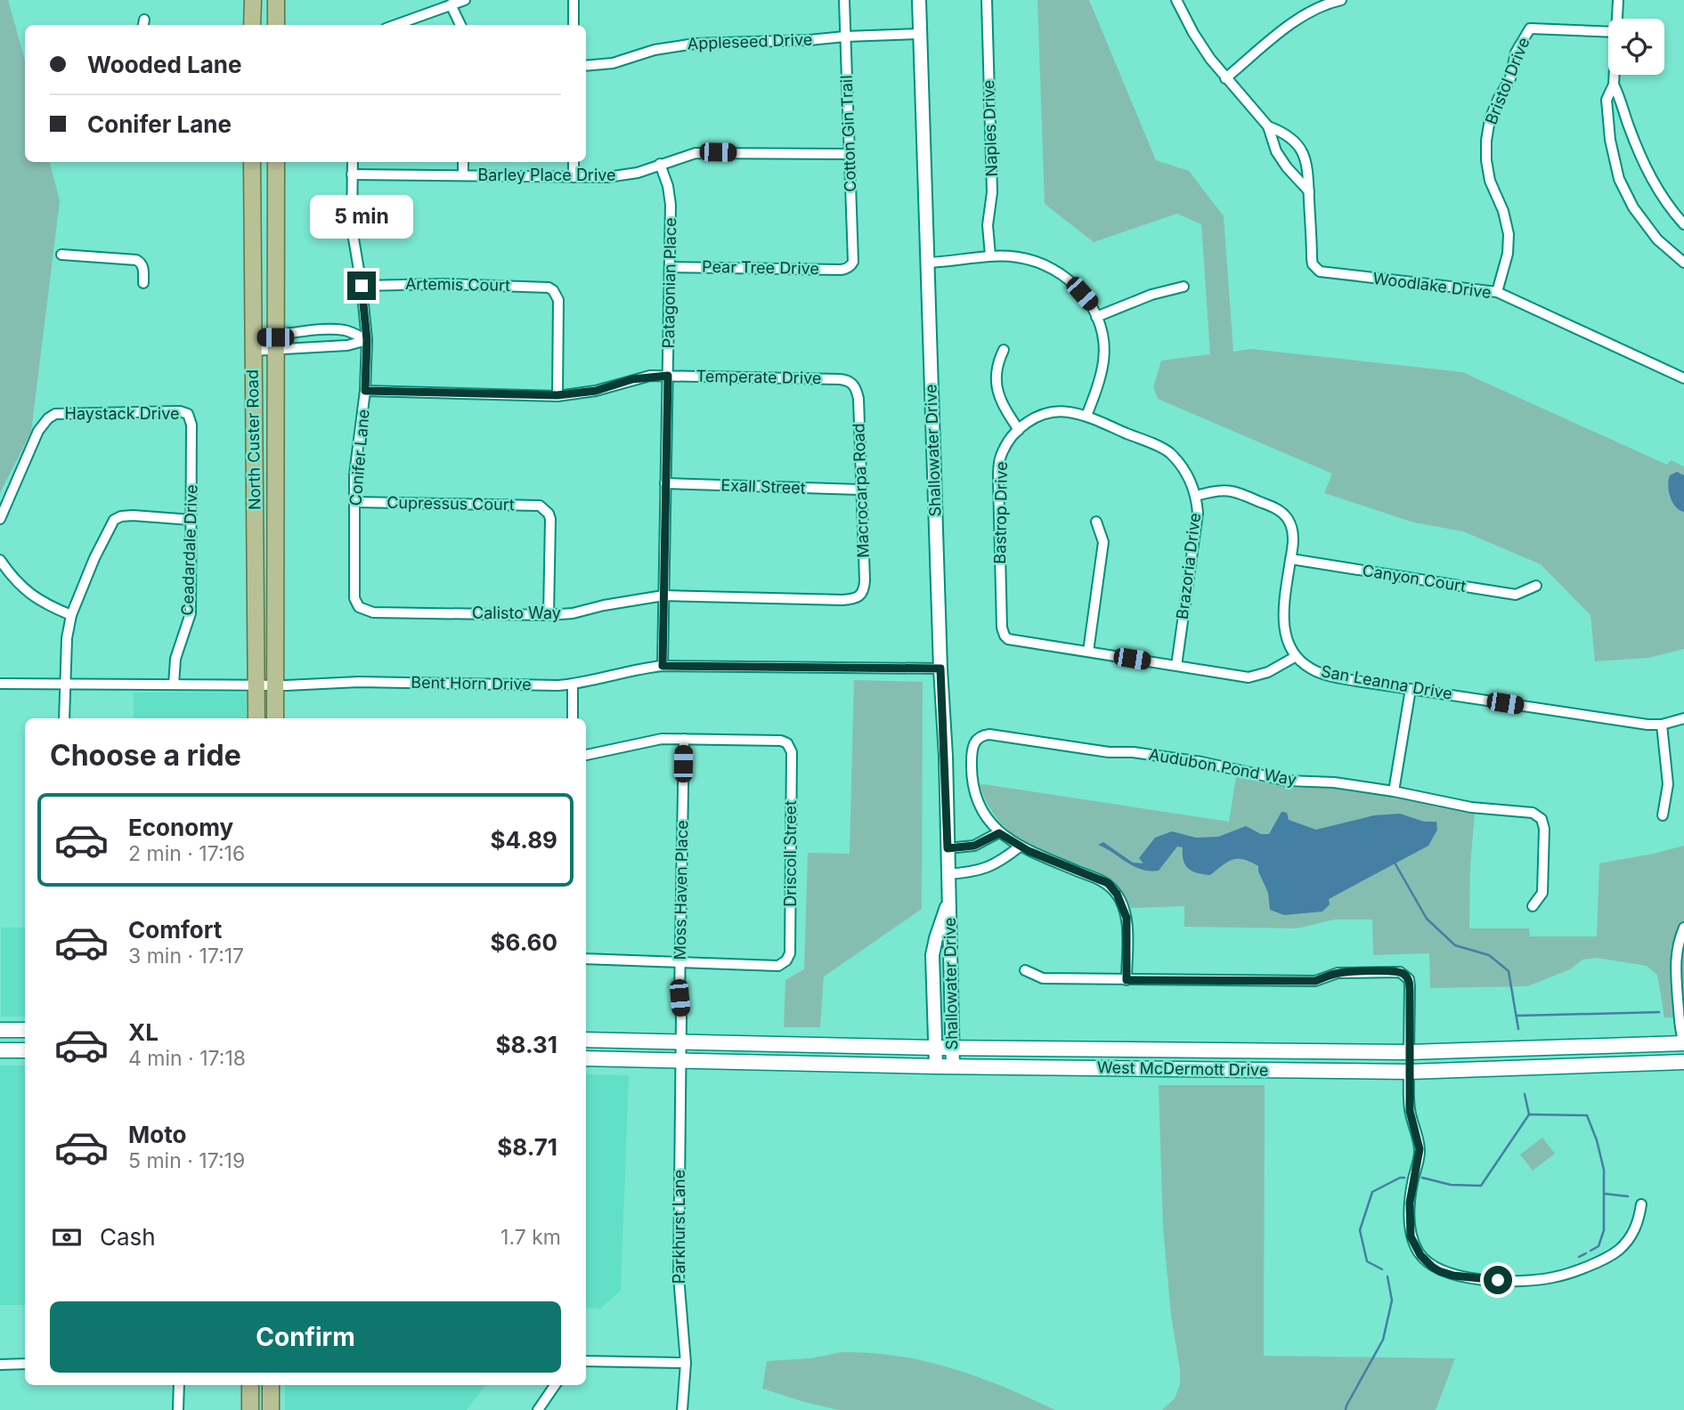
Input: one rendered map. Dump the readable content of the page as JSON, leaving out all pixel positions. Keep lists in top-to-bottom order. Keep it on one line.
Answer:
{"streets":{"main road":["North Custer Road","West McDermott Drive"],"street":["Appleseed Drive","Bristol Drive","Naples Drive","Cotton Gin Trail","Barley Place Drive","Pear Tree Drive","Patagonian Place","Artemis Court","Woodlake Drive","Temperate Drive","Haystack Drive","Shallowater Drive","Conifer Lane","Exall Street","Macrocarpa Road","Cupressus Court","Bastrop Drive","Ceadardale Drive","Brazoria Drive","Canyon Court","Calisto Way","San Leanna Drive","Bent Horn Drive","Audubon Pond Way","Driscoll Street","Moss Haven Place","Parkhurst Lane"]},"crossings":[["Appleseed Drive","Cotton Gin Trail"],["Appleseed Drive","Shallowater Drive"],["Bristol Drive","Woodlake Drive"],["Cotton Gin Trail","Barley Place Drive"],["Cotton Gin Trail","Pear Tree Drive"],["Barley Place Drive","Patagonian Place"],["Barley Place Drive","Conifer Lane"],["Pear Tree Drive","Patagonian Place"],["Patagonian Place","Temperate Drive"],["Patagonian Place","Exall Street"],["Patagonian Place","Calisto Way"],["Patagonian Place","Bent Horn Drive"],["Artemis Court","Temperate Drive"],["Artemis Court","Conifer Lane"],["Temperate Drive","Conifer Lane"],["Temperate Drive","Macrocarpa Road"],["Haystack Drive","Ceadardale Drive"],["North Custer Road","Bent Horn Drive"],["Shallowater Drive","Bent Horn Drive"],["Shallowater Drive","West McDermott Drive"],["Conifer Lane","Cupressus Court"],["Conifer Lane","Calisto Way"],["Exall Street","Macrocarpa Road"],["Macrocarpa Road","Calisto Way"],["Cupressus Court","Calisto Way"],["Bastrop Drive","Brazoria Drive"],["Ceadardale Drive","Bent Horn Drive"],["Driscoll Street","Moss Haven Place"],["Moss Haven Place","West McDermott Drive"],["Moss Haven Place","Parkhurst Lane"],["West McDermott Drive","Parkhurst Lane"]],"page":{"banner":["Wooded Lane","Conifer Lane"],"bubble":"5 min","heading":"Choose a ride","list":[{"name":"Economy","note":"2 min · 17:16","value":"$4.89"},{"name":"Comfort","note":"3 min · 17:17","value":"$6.60"},{"name":"XL","note":"4 min · 17:18","value":"$8.31"},{"name":"Moto","note":"5 min · 17:19","value":"$8.71"}],"pay":["Cash","1.7 km"],"buttons":"Confirm"}}
